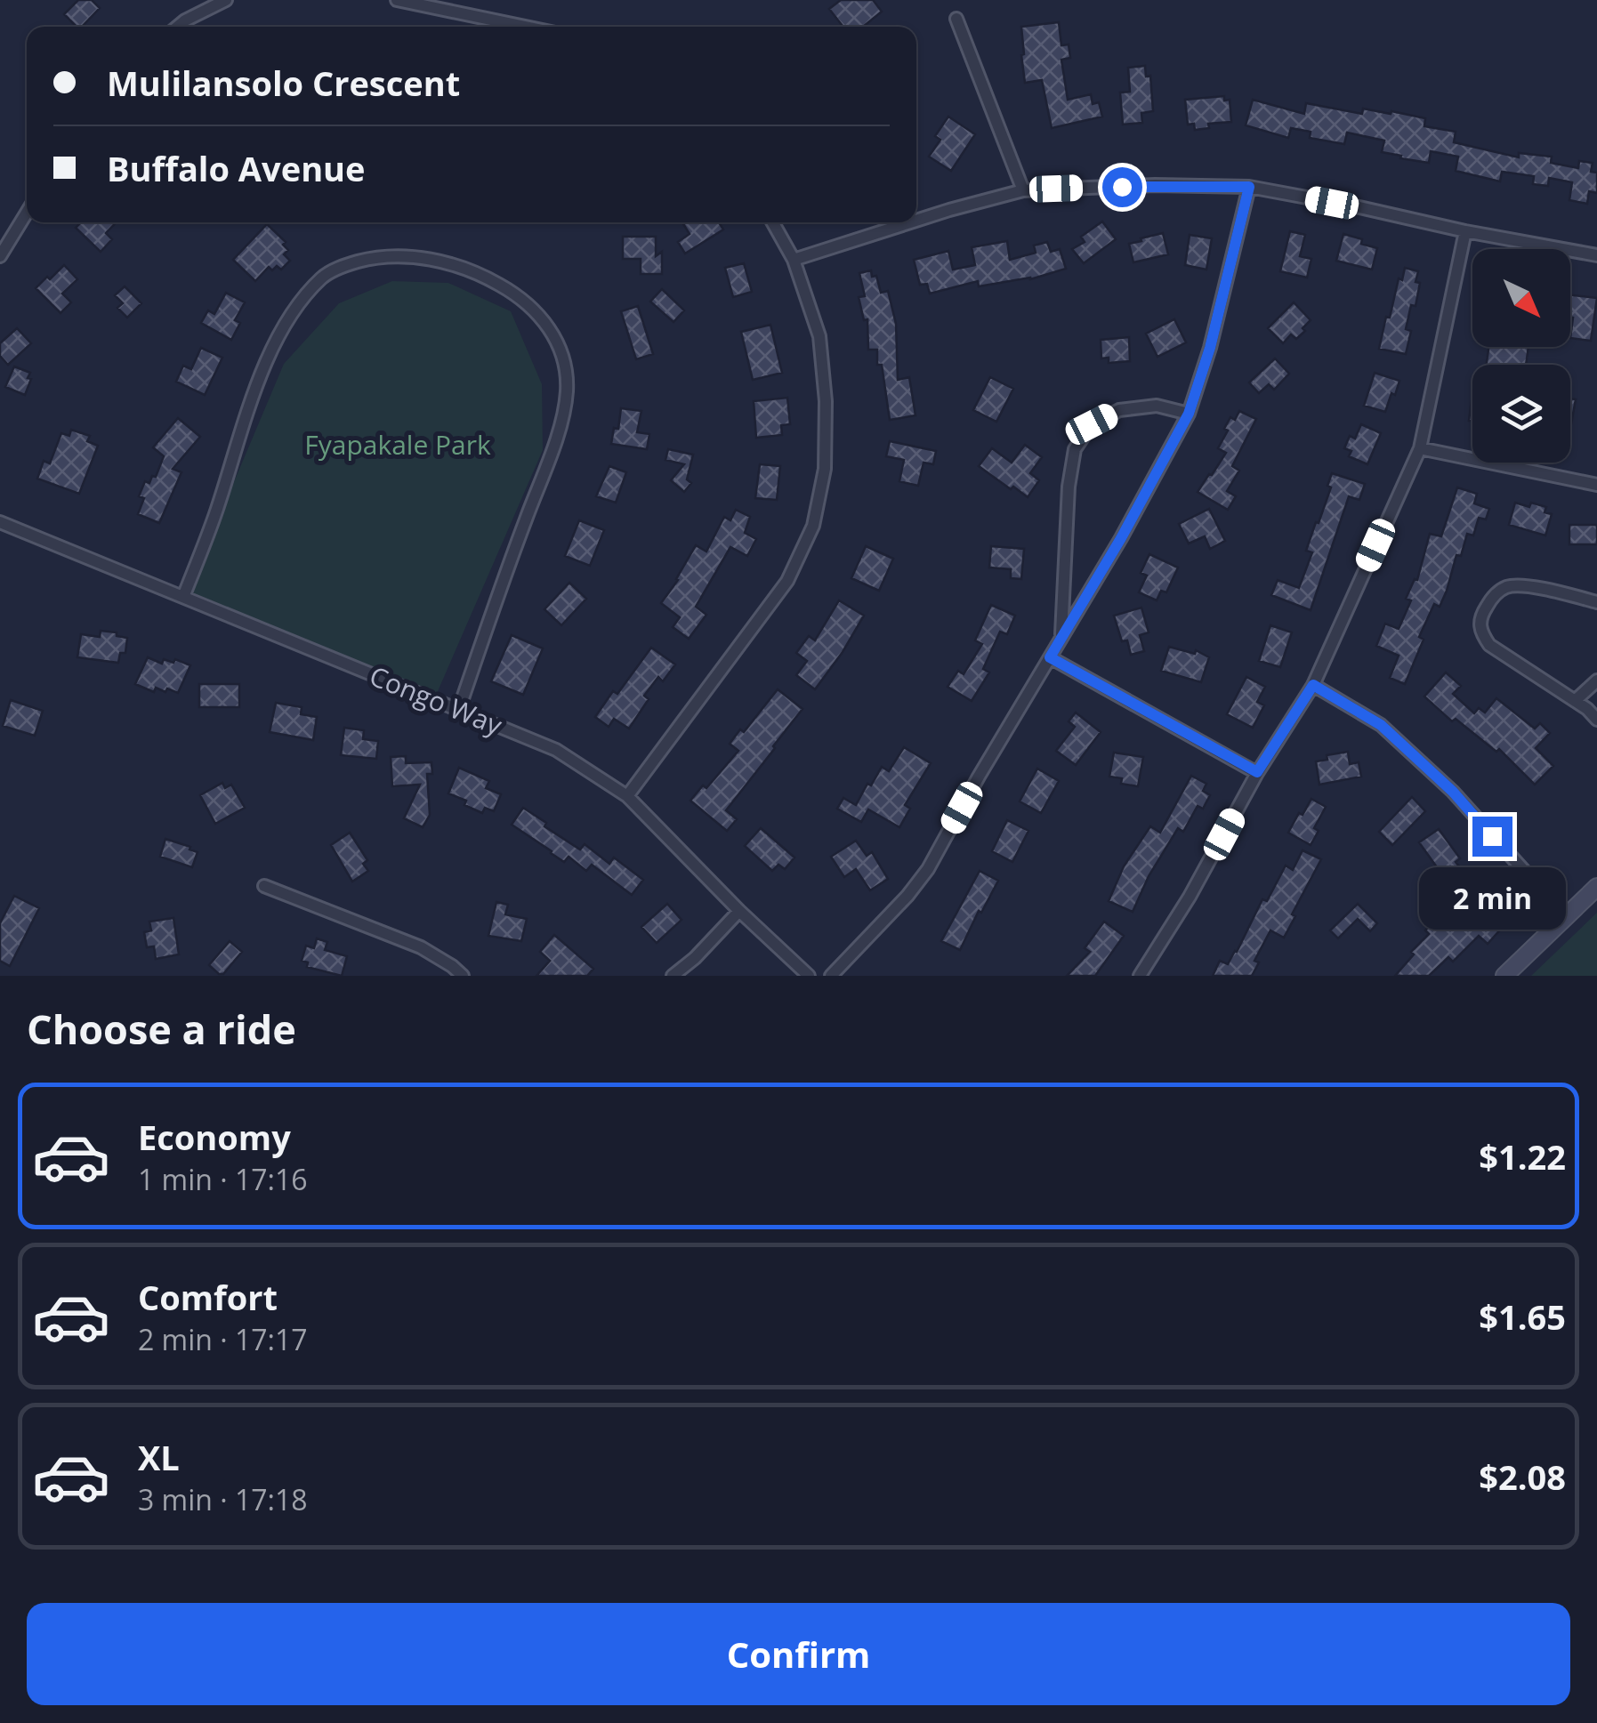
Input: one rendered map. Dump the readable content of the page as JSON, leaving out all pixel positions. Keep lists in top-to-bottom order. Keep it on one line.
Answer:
{"streets":{"street":["Congo Way"]},"parks":["Fyapakale Park"],"north":"bottom right","page":{"banner":["Mulilansolo Crescent","Buffalo Avenue"],"bubble":"2 min","heading":"Choose a ride","list":[{"name":"Economy","note":"1 min · 17:16","value":"$1.22"},{"name":"Comfort","note":"2 min · 17:17","value":"$1.65"},{"name":"XL","note":"3 min · 17:18","value":"$2.08"}],"buttons":"Confirm"}}
